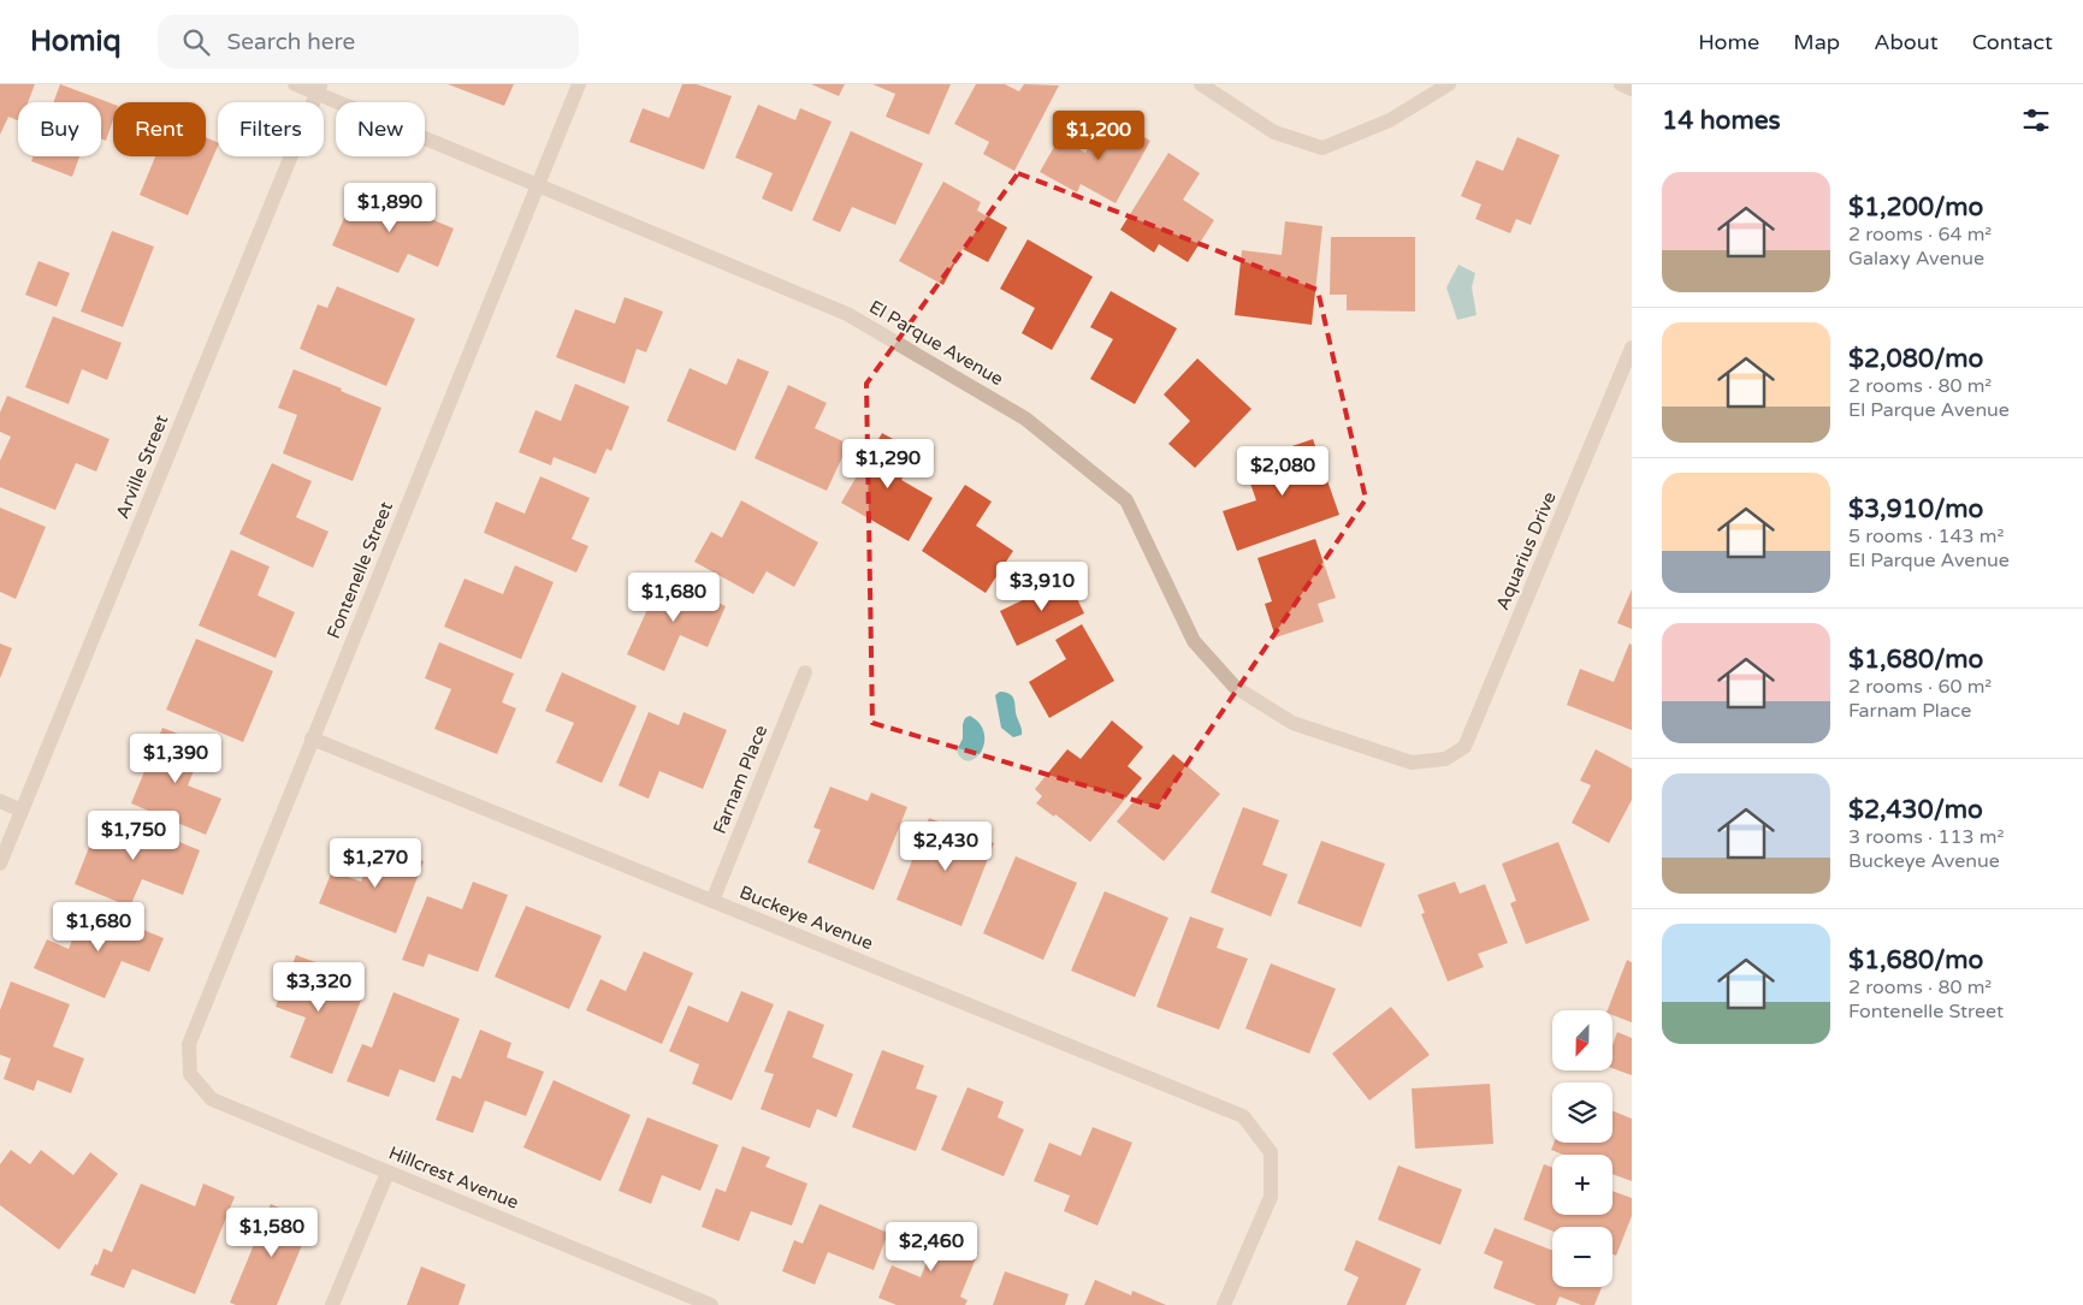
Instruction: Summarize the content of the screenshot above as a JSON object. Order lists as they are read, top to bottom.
{
  "streets": {
    "street": [
      "El Parque Avenue",
      "Arville Street",
      "Aquarius Drive",
      "Fontenelle Street",
      "Farnam Place",
      "Buckeye Avenue",
      "Hillcrest Avenue"
    ]
  },
  "crossings": [
    ["El Parque Avenue", "Arville Street"],
    ["El Parque Avenue", "Aquarius Drive"],
    ["El Parque Avenue", "Fontenelle Street"],
    ["Fontenelle Street", "Buckeye Avenue"],
    ["Fontenelle Street", "Hillcrest Avenue"],
    ["Farnam Place", "Buckeye Avenue"]
  ],
  "north": "bottom",
  "page": {
    "header": "Homiq",
    "search": "Search here",
    "nav": [
      "Home",
      "Map",
      "About",
      "Contact"
    ],
    "heading": "14 homes",
    "chip": [
      "Buy",
      "Rent",
      "Filters",
      "New"
    ],
    "price": [
      "$1,200",
      "$1,890",
      "$1,290",
      "$2,080",
      "$3,910",
      "$1,680",
      "$1,390",
      "$1,750",
      "$2,430",
      "$1,270",
      "$1,680",
      "$3,320",
      "$1,580",
      "$2,460"
    ],
    "list": [
      {
        "name": "$1,200/mo",
        "note": "2 rooms · 64 m² · Galaxy Avenue"
      },
      {
        "name": "$2,080/mo",
        "note": "2 rooms · 80 m² · El Parque Avenue"
      },
      {
        "name": "$3,910/mo",
        "note": "5 rooms · 143 m² · El Parque Avenue"
      },
      {
        "name": "$1,680/mo",
        "note": "2 rooms · 60 m² · Farnam Place"
      },
      {
        "name": "$2,430/mo",
        "note": "3 rooms · 113 m² · Buckeye Avenue"
      },
      {
        "name": "$1,680/mo",
        "note": "2 rooms · 80 m² · Fontenelle Street"
      }
    ],
    "map_buttons": ["+", "−"]
  }
}
